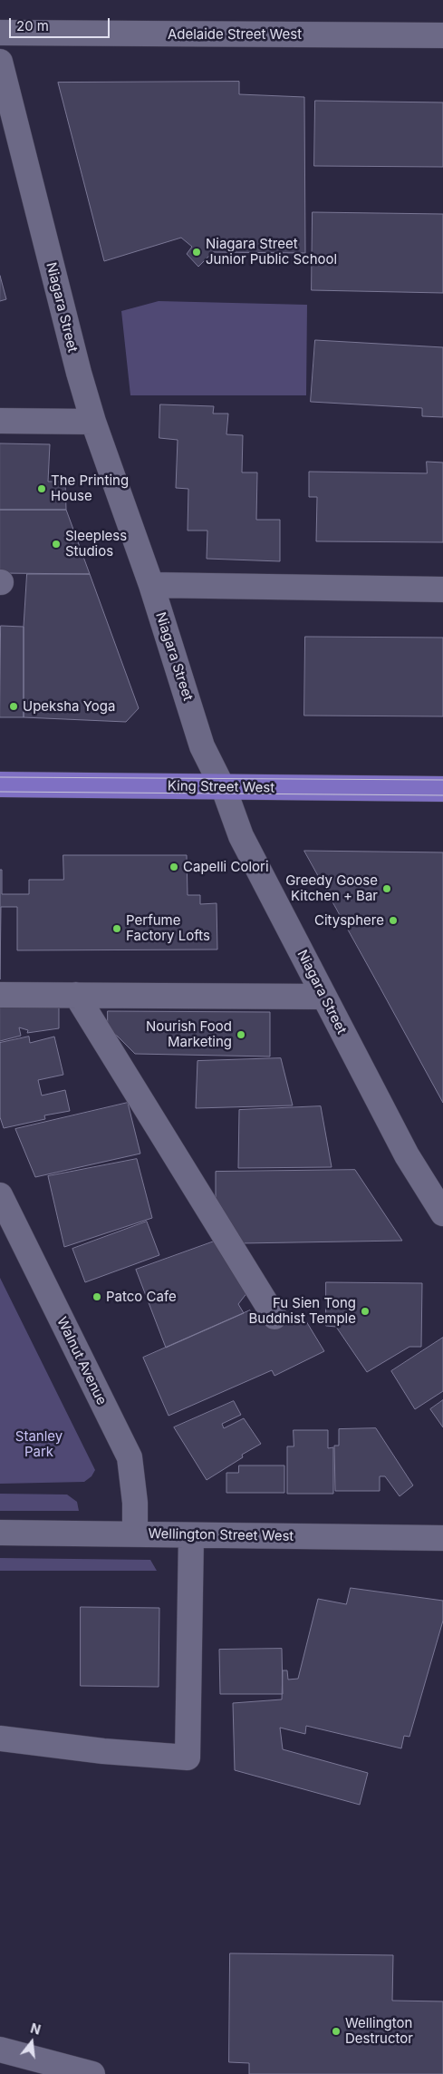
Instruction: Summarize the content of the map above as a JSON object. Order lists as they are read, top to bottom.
{
  "streets": {
    "main road": ["King Street West"],
    "street": [
      "Adelaide Street West",
      "Niagara Street",
      "Walnut Avenue",
      "Wellington Street West"
    ]
  },
  "crossings": [
    ["Niagara Street", "King Street West"],
    ["Walnut Avenue", "Wellington Street West"]
  ],
  "parks": ["Stanley Park"],
  "places": [
    "Niagara Street Junior Public School",
    "The Printing House",
    "Sleepless Studios",
    "Upeksha Yoga",
    "Capelli Colori",
    "Greedy Goose Kitchen + Bar",
    "Citysphere",
    "Perfume Factory Lofts",
    "Nourish Food Marketing",
    "Patco Cafe",
    "Fu Sien Tong Buddhist Temple",
    "Wellington Destructor"
  ],
  "scale_bar": "20 m",
  "north": "top"
}
